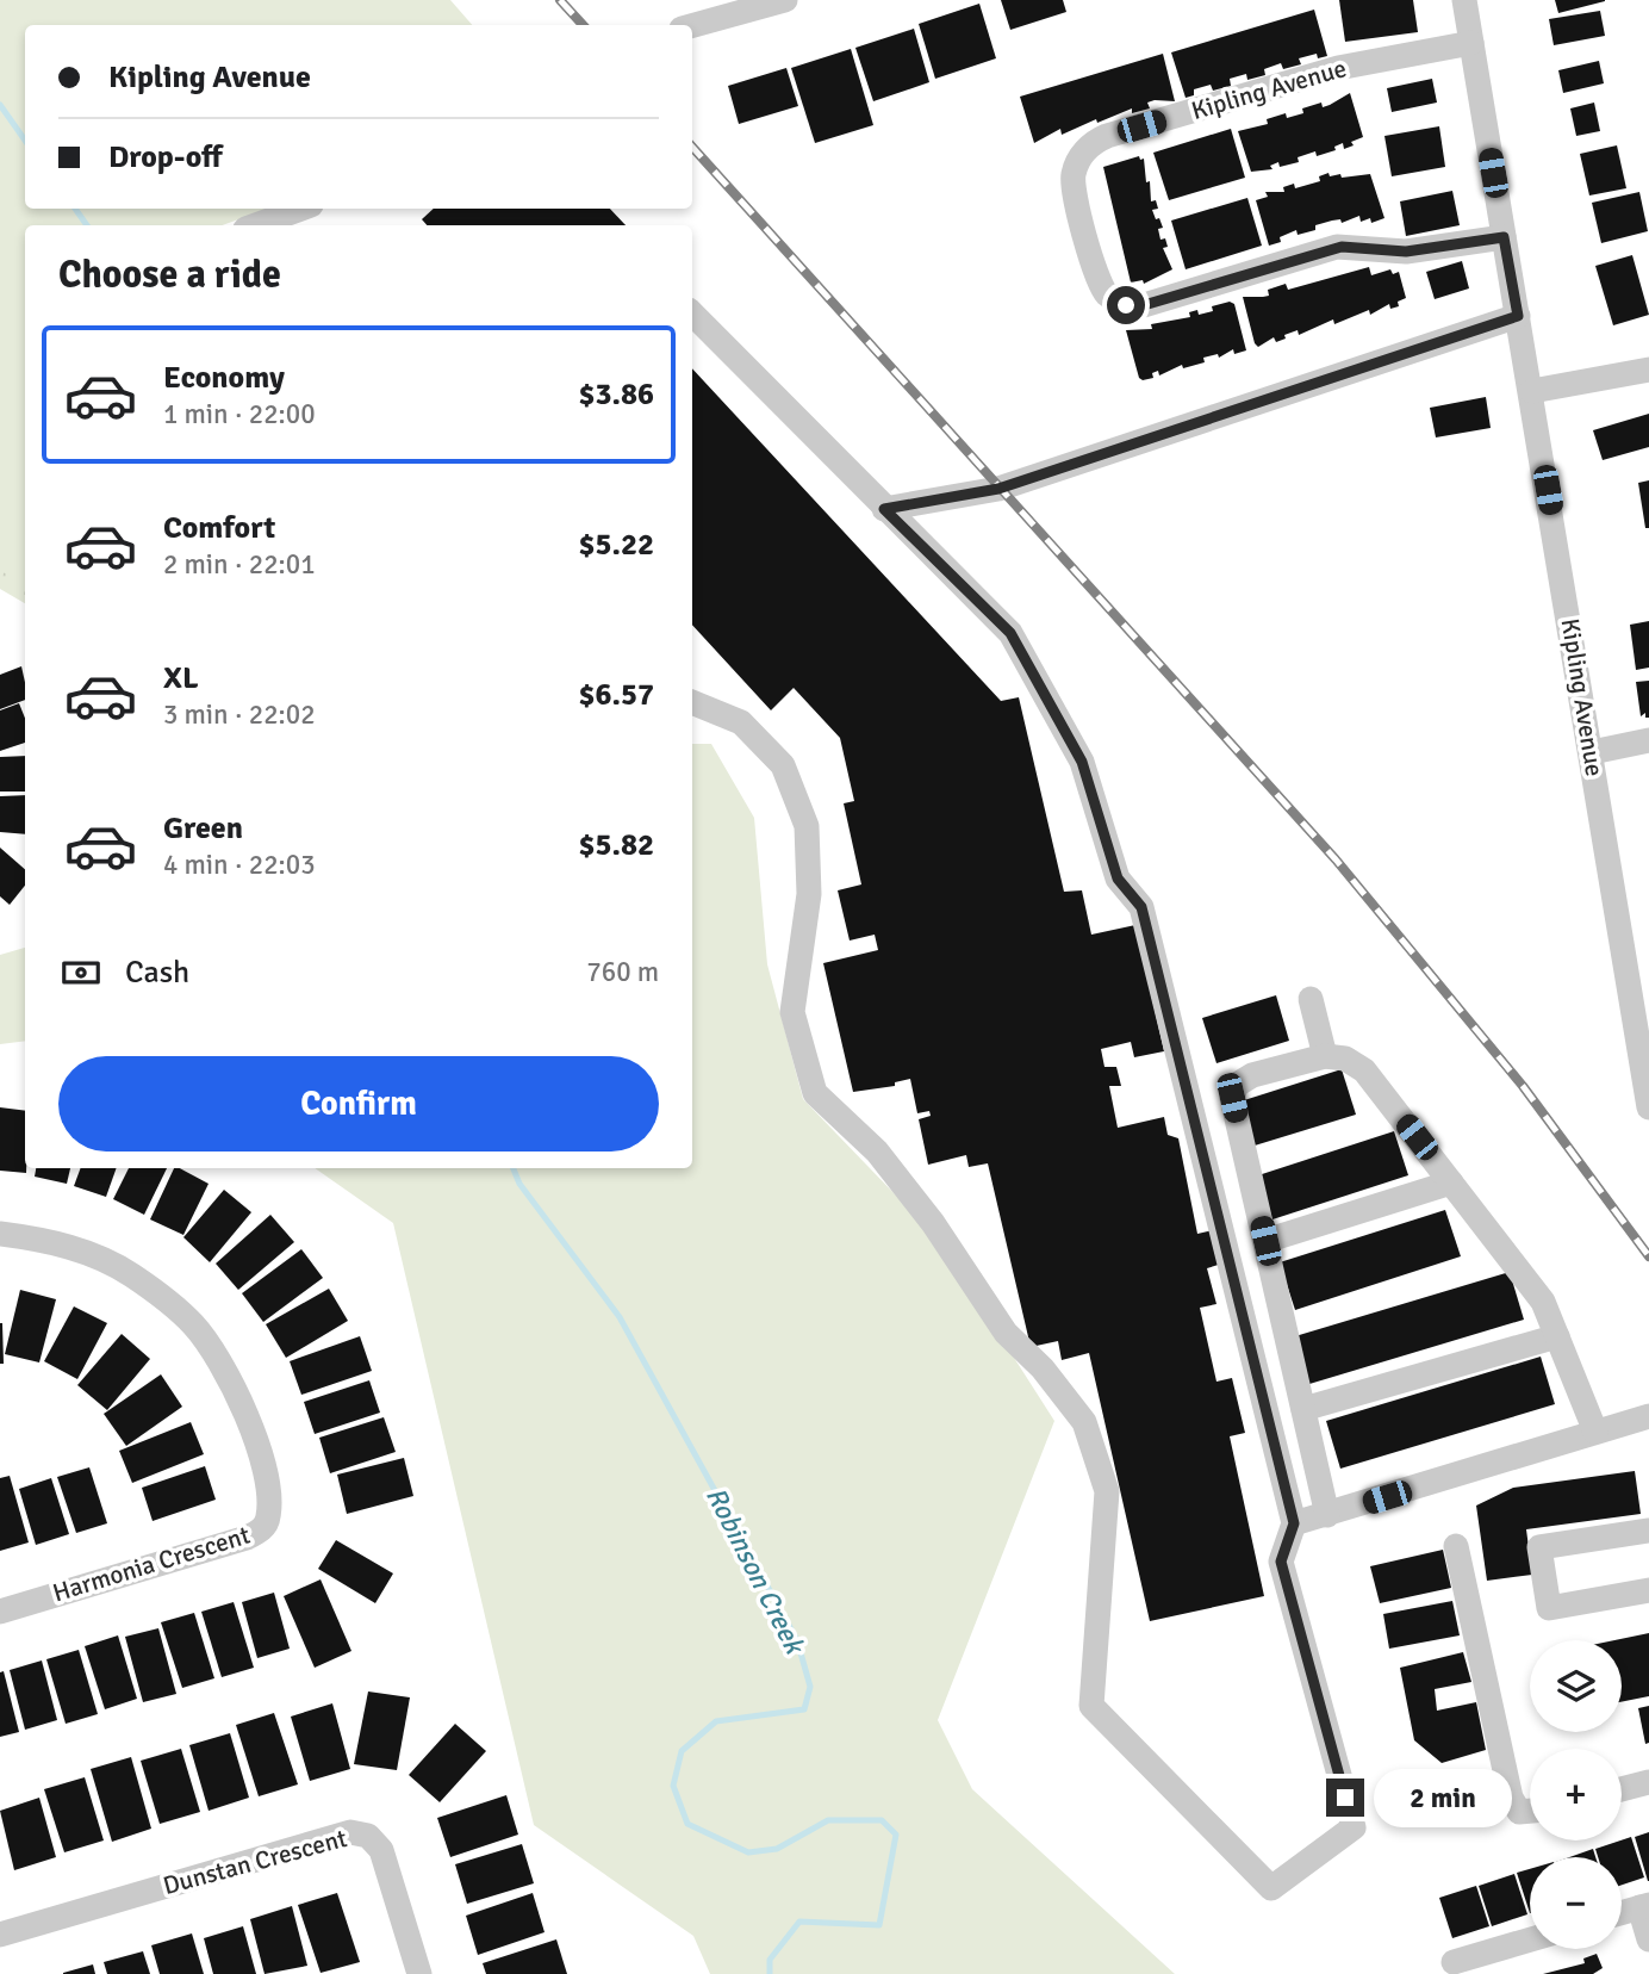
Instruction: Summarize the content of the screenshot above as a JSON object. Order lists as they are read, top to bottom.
{
  "streets": {
    "street": ["Kipling Avenue", "Harmonia Crescent", "Dunstan Crescent"]
  },
  "water": ["Robinson Creek"],
  "page": {
    "banner": ["Kipling Avenue", "Drop-off"],
    "heading": "Choose a ride",
    "list": [
      {
        "name": "Economy",
        "note": "1 min · 22:00",
        "value": "$3.86"
      },
      {
        "name": "Comfort",
        "note": "2 min · 22:01",
        "value": "$5.22"
      },
      {
        "name": "XL",
        "note": "3 min · 22:02",
        "value": "$6.57"
      },
      {
        "name": "Green",
        "note": "4 min · 22:03",
        "value": "$5.82"
      }
    ],
    "pay": ["Cash", "760 m"],
    "buttons": "Confirm",
    "map_buttons": ["+", "−"],
    "bubble": "2 min"
  }
}
